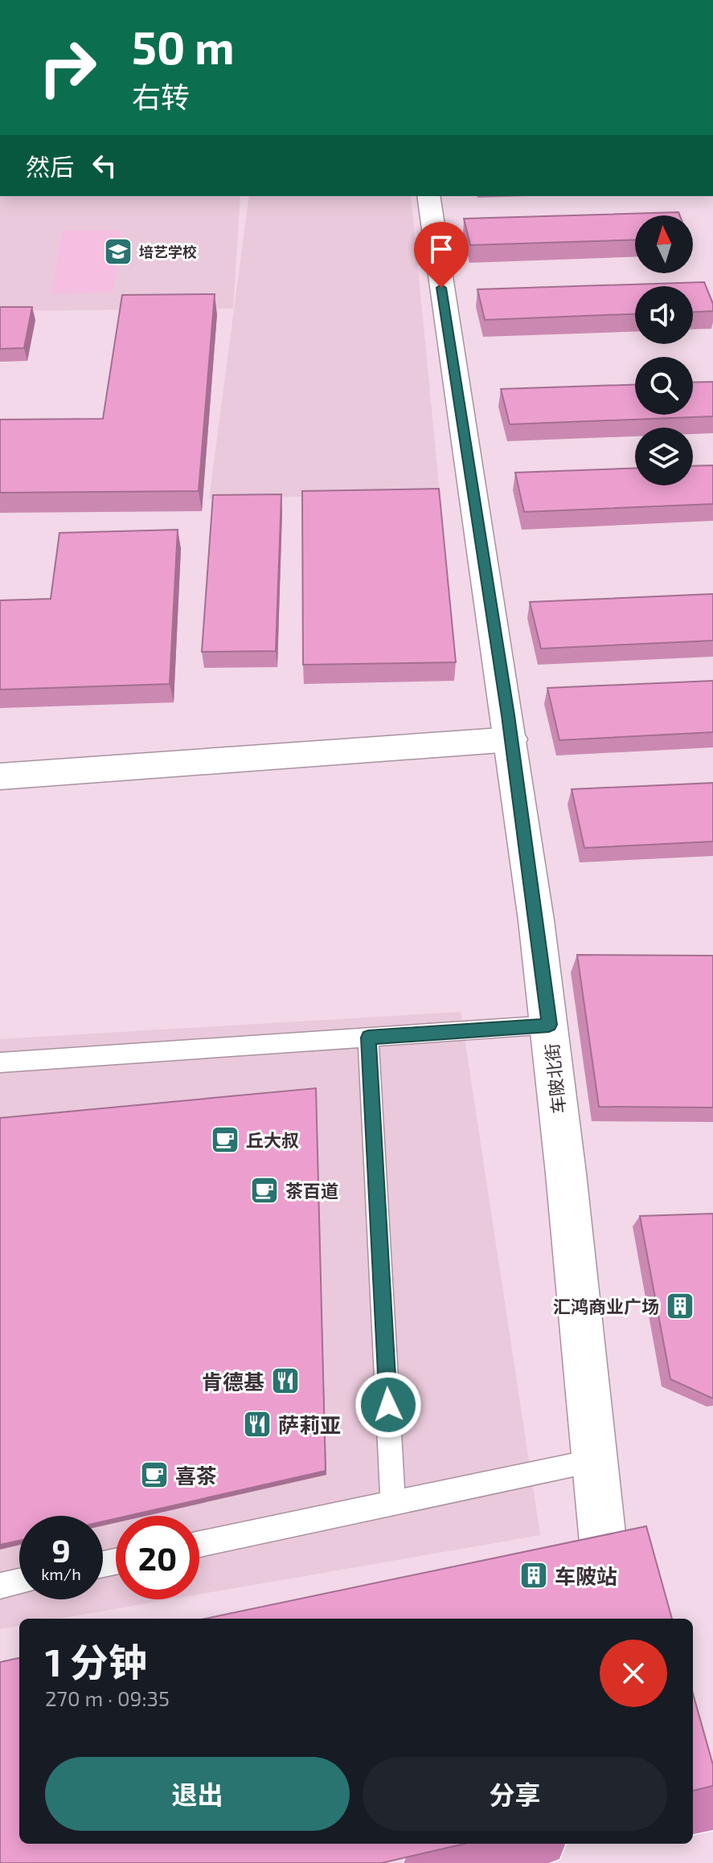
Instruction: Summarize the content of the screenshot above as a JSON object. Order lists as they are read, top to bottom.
{
  "streets": {
    "street": ["车陂北街"]
  },
  "places": {
    "school or university": ["培艺学校"],
    "cafe": ["丘大叔", "茶百道", "喜茶"],
    "building": ["汇鸿商业广场", "车陂站"],
    "restaurant": ["肯德基", "萨莉亚"]
  },
  "north": "top",
  "page": {
    "turn": ["50 m", "右转"],
    "then": "然后",
    "speed": "9 km/h",
    "limit": "20",
    "heading": ["1 分钟", "270 m · 09:35"],
    "buttons": ["退出", "分享"]
  }
}
